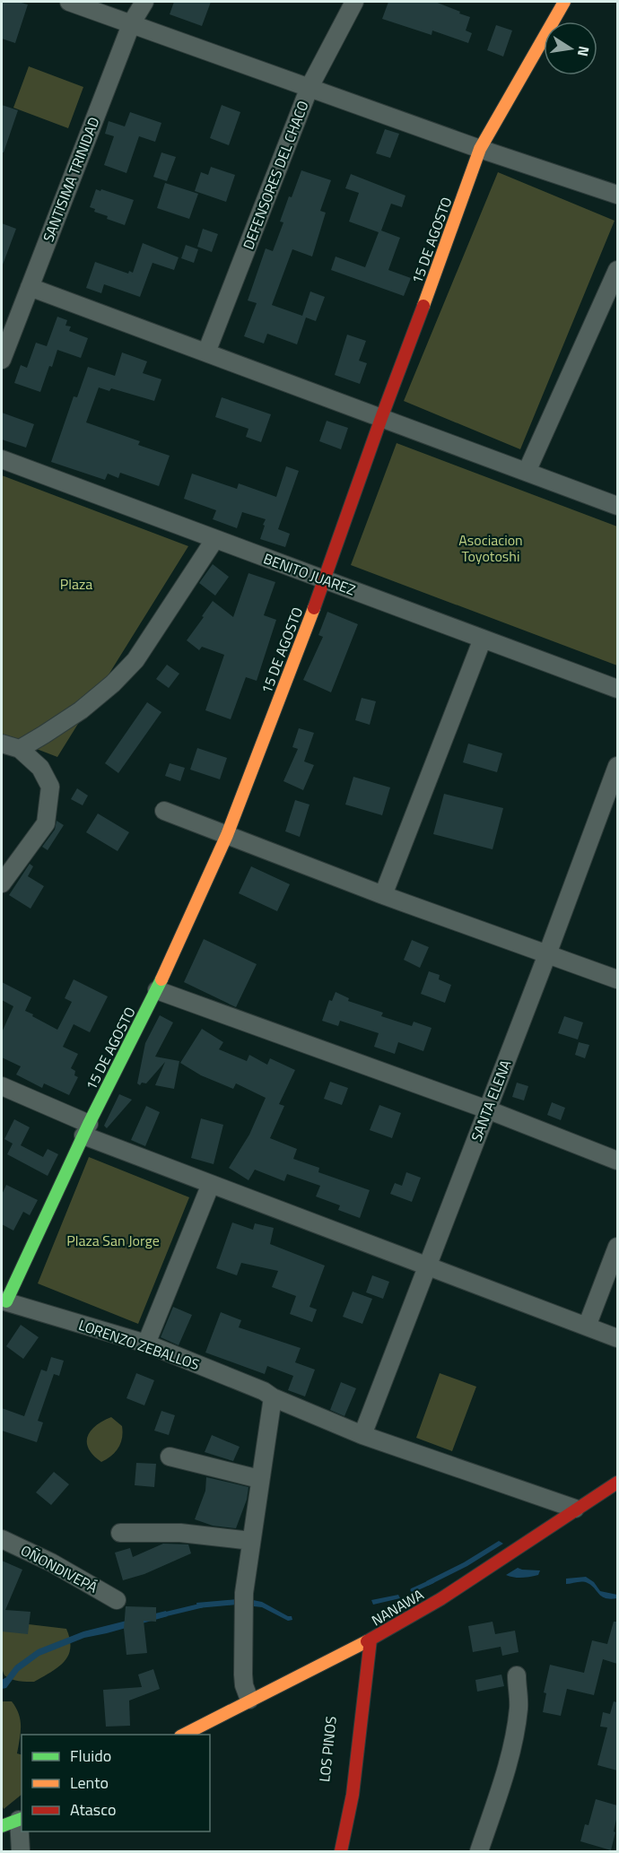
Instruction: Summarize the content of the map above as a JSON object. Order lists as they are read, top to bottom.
{
  "streets": {
    "street": [
      "DEFENSORES DEL CHACO",
      "SANTISIMA TRINIDAD",
      "15 DE AGOSTO",
      "BENITO JUAREZ",
      "SANTA ELENA",
      "LORENZO ZEBALLOS",
      "OÑONDIVEPÁ",
      "NANAWA"
    ]
  },
  "crossings": [
    ["15 DE AGOSTO", "BENITO JUAREZ"],
    ["15 DE AGOSTO", "LORENZO ZEBALLOS"],
    ["SANTA ELENA", "LORENZO ZEBALLOS"],
    ["LORENZO ZEBALLOS", "NANAWA"]
  ],
  "parks": ["Asociacion Toyotoshi", "Plaza", "Plaza San Jorge"],
  "legend": ["Fluido", "Lento", "Atasco"],
  "north": "right"
}
